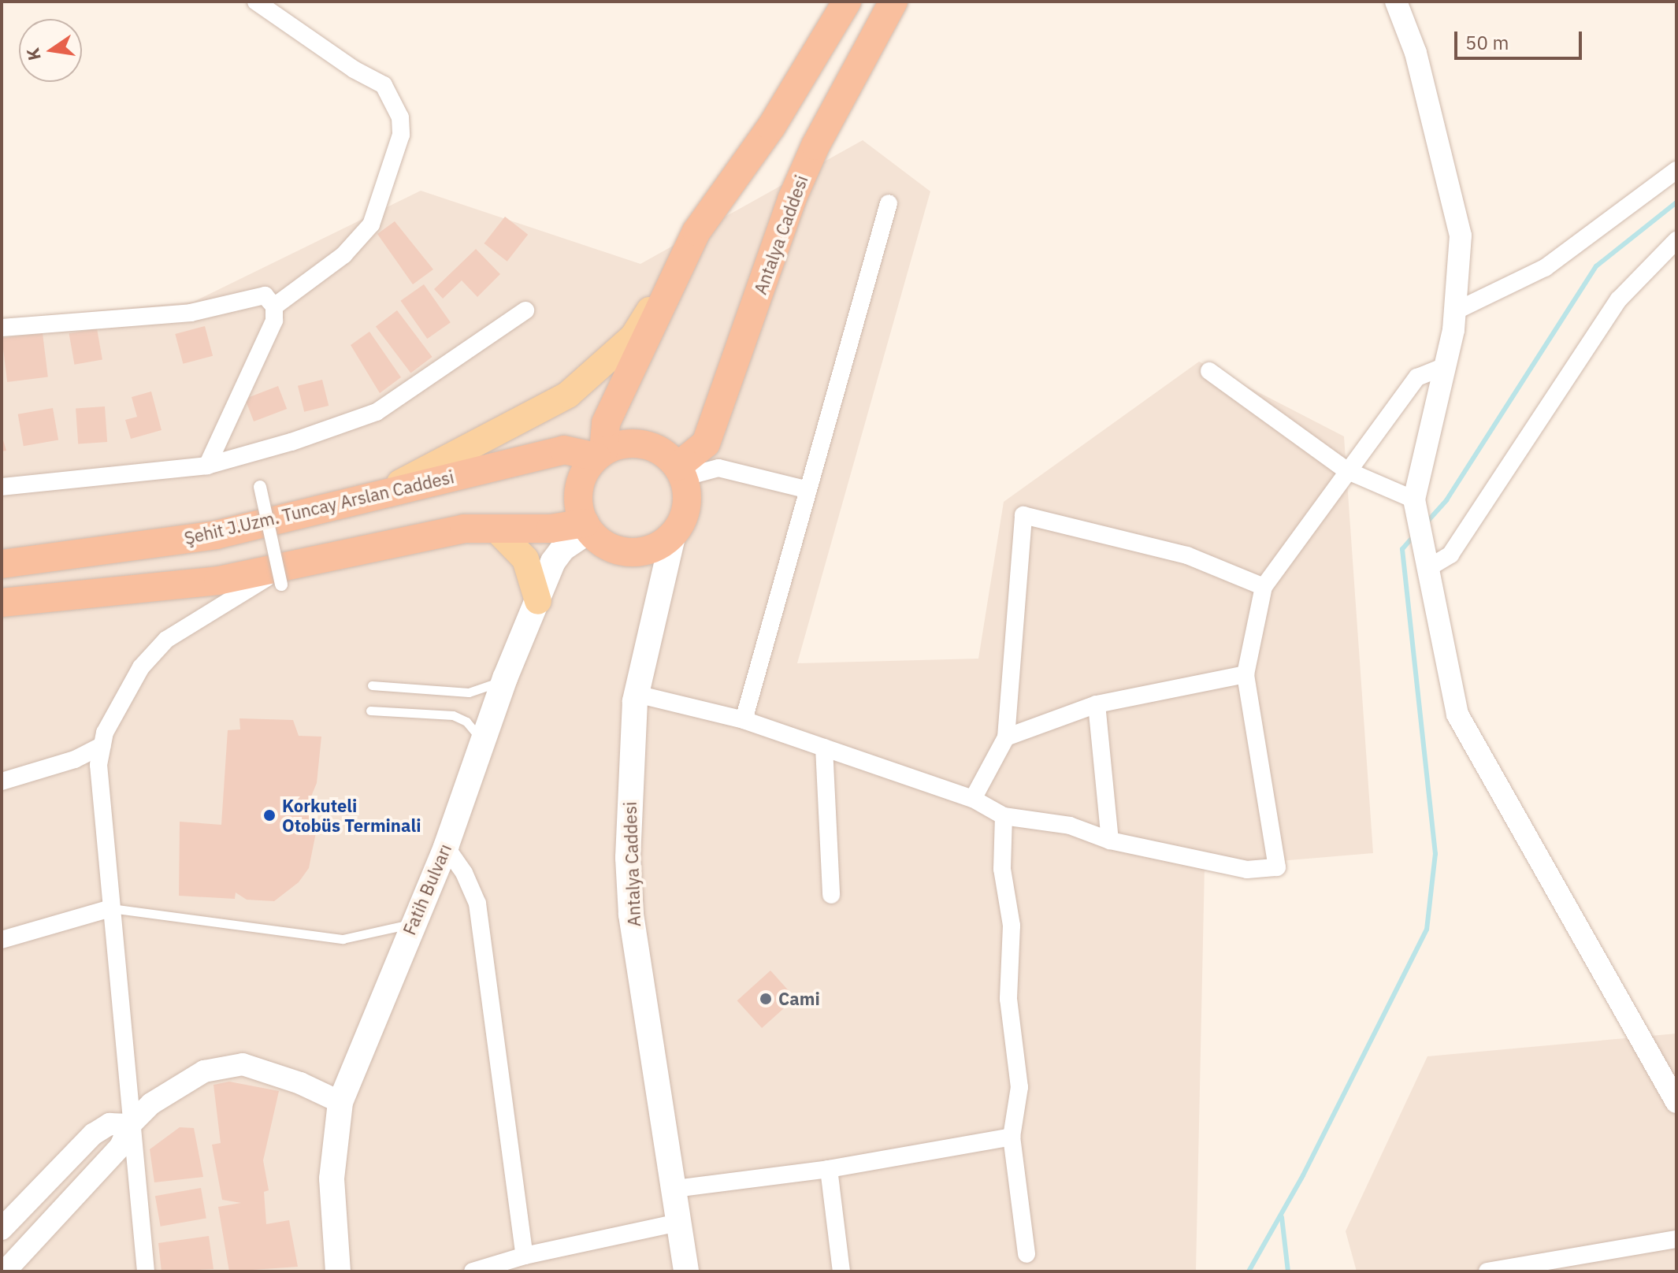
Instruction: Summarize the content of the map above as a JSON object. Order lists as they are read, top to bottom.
{
  "streets": {
    "highway": ["Antalya Caddesi", "Şehit J.Uzm. Tuncay Arslan Caddesi"],
    "main road": ["Fatih Bulvarı"]
  },
  "crossings": [
    ["Antalya Caddesi", "Şehit J.Uzm. Tuncay Arslan Caddesi"],
    ["Antalya Caddesi", "Fatih Bulvarı"],
    ["Şehit J.Uzm. Tuncay Arslan Caddesi", "Fatih Bulvarı"]
  ],
  "places": ["Korkuteli Otobüs Terminali", "Cami"],
  "scale_bar": "50 m",
  "north": "left"
}
